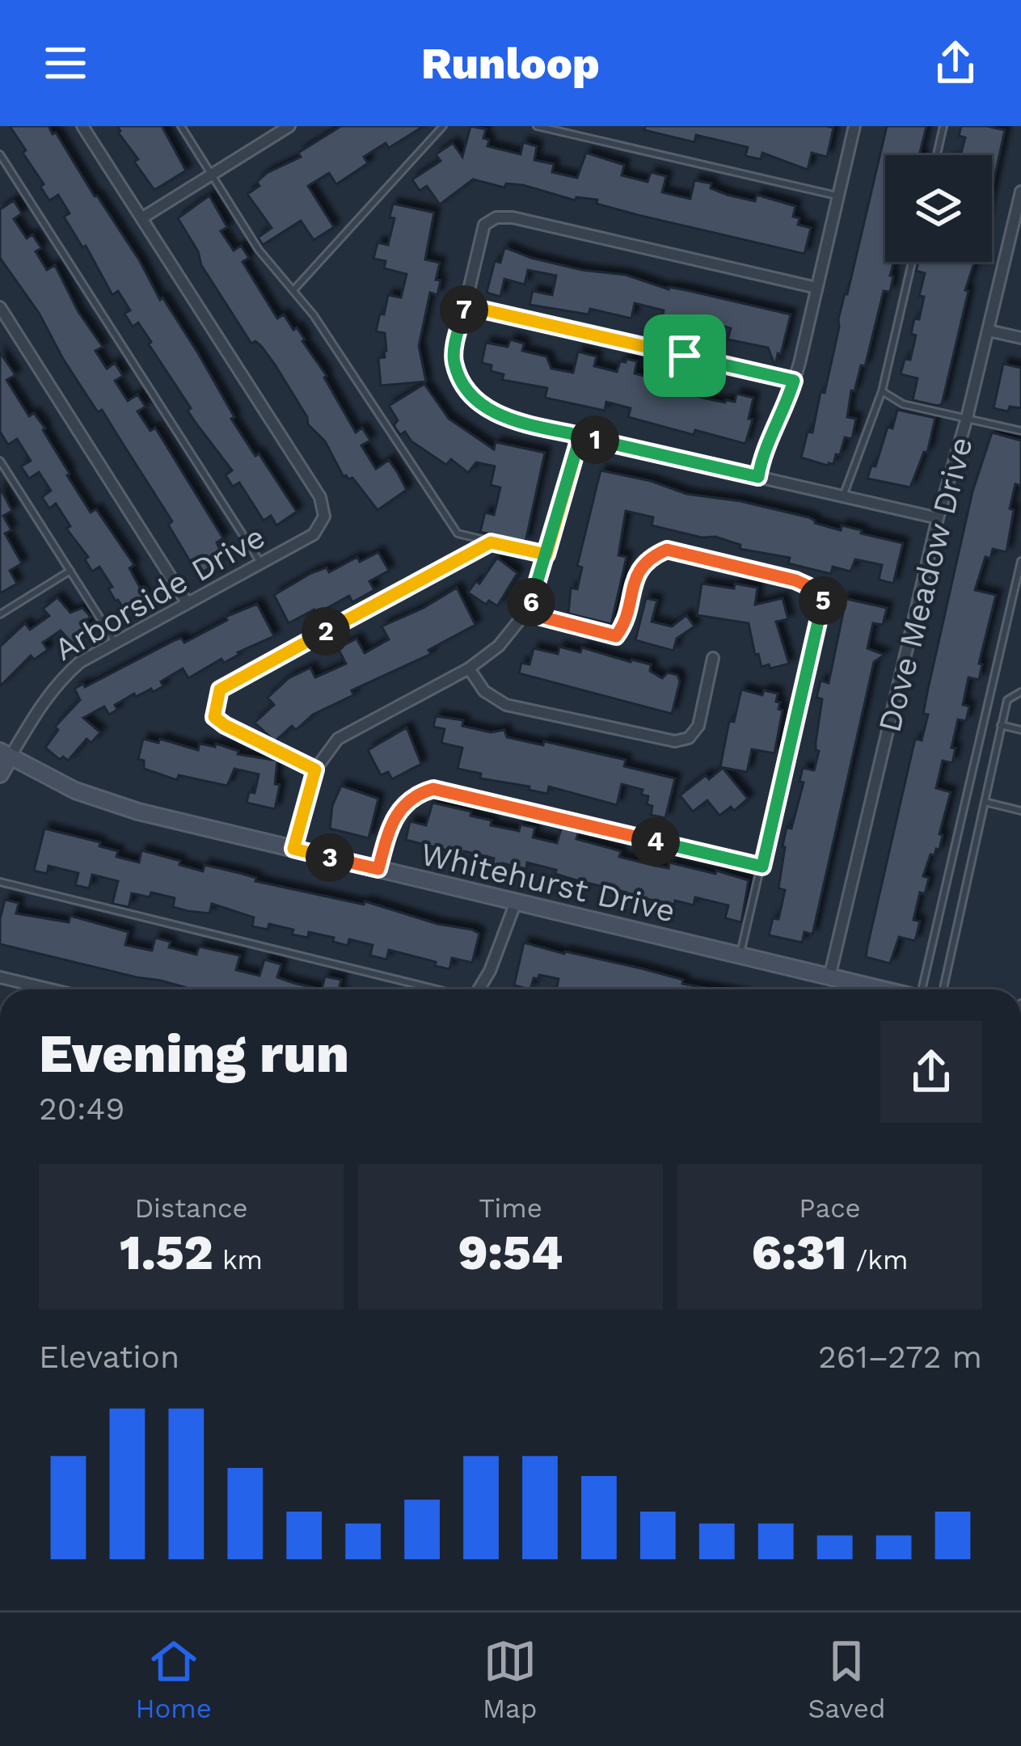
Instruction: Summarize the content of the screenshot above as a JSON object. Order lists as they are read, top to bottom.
{
  "streets": {
    "street": ["Dove Meadow Drive", "Arborside Drive", "Whitehurst Drive"]
  },
  "crossings": [
    ["Dove Meadow Drive", "Whitehurst Drive"],
    ["Arborside Drive", "Whitehurst Drive"]
  ],
  "page": {
    "header": "Runloop",
    "pins": [
      "7",
      "1",
      "5",
      "6",
      "2",
      "4",
      "3"
    ],
    "heading": ["Evening run", "20:49"],
    "stats": [
      ["Distance", "1.52 km"],
      ["Time", "9:54"],
      ["Pace", "6:31 /km"]
    ],
    "chart": ["Elevation", "261–272 m"],
    "tabs": ["Home", "Map", "Saved"]
  }
}
